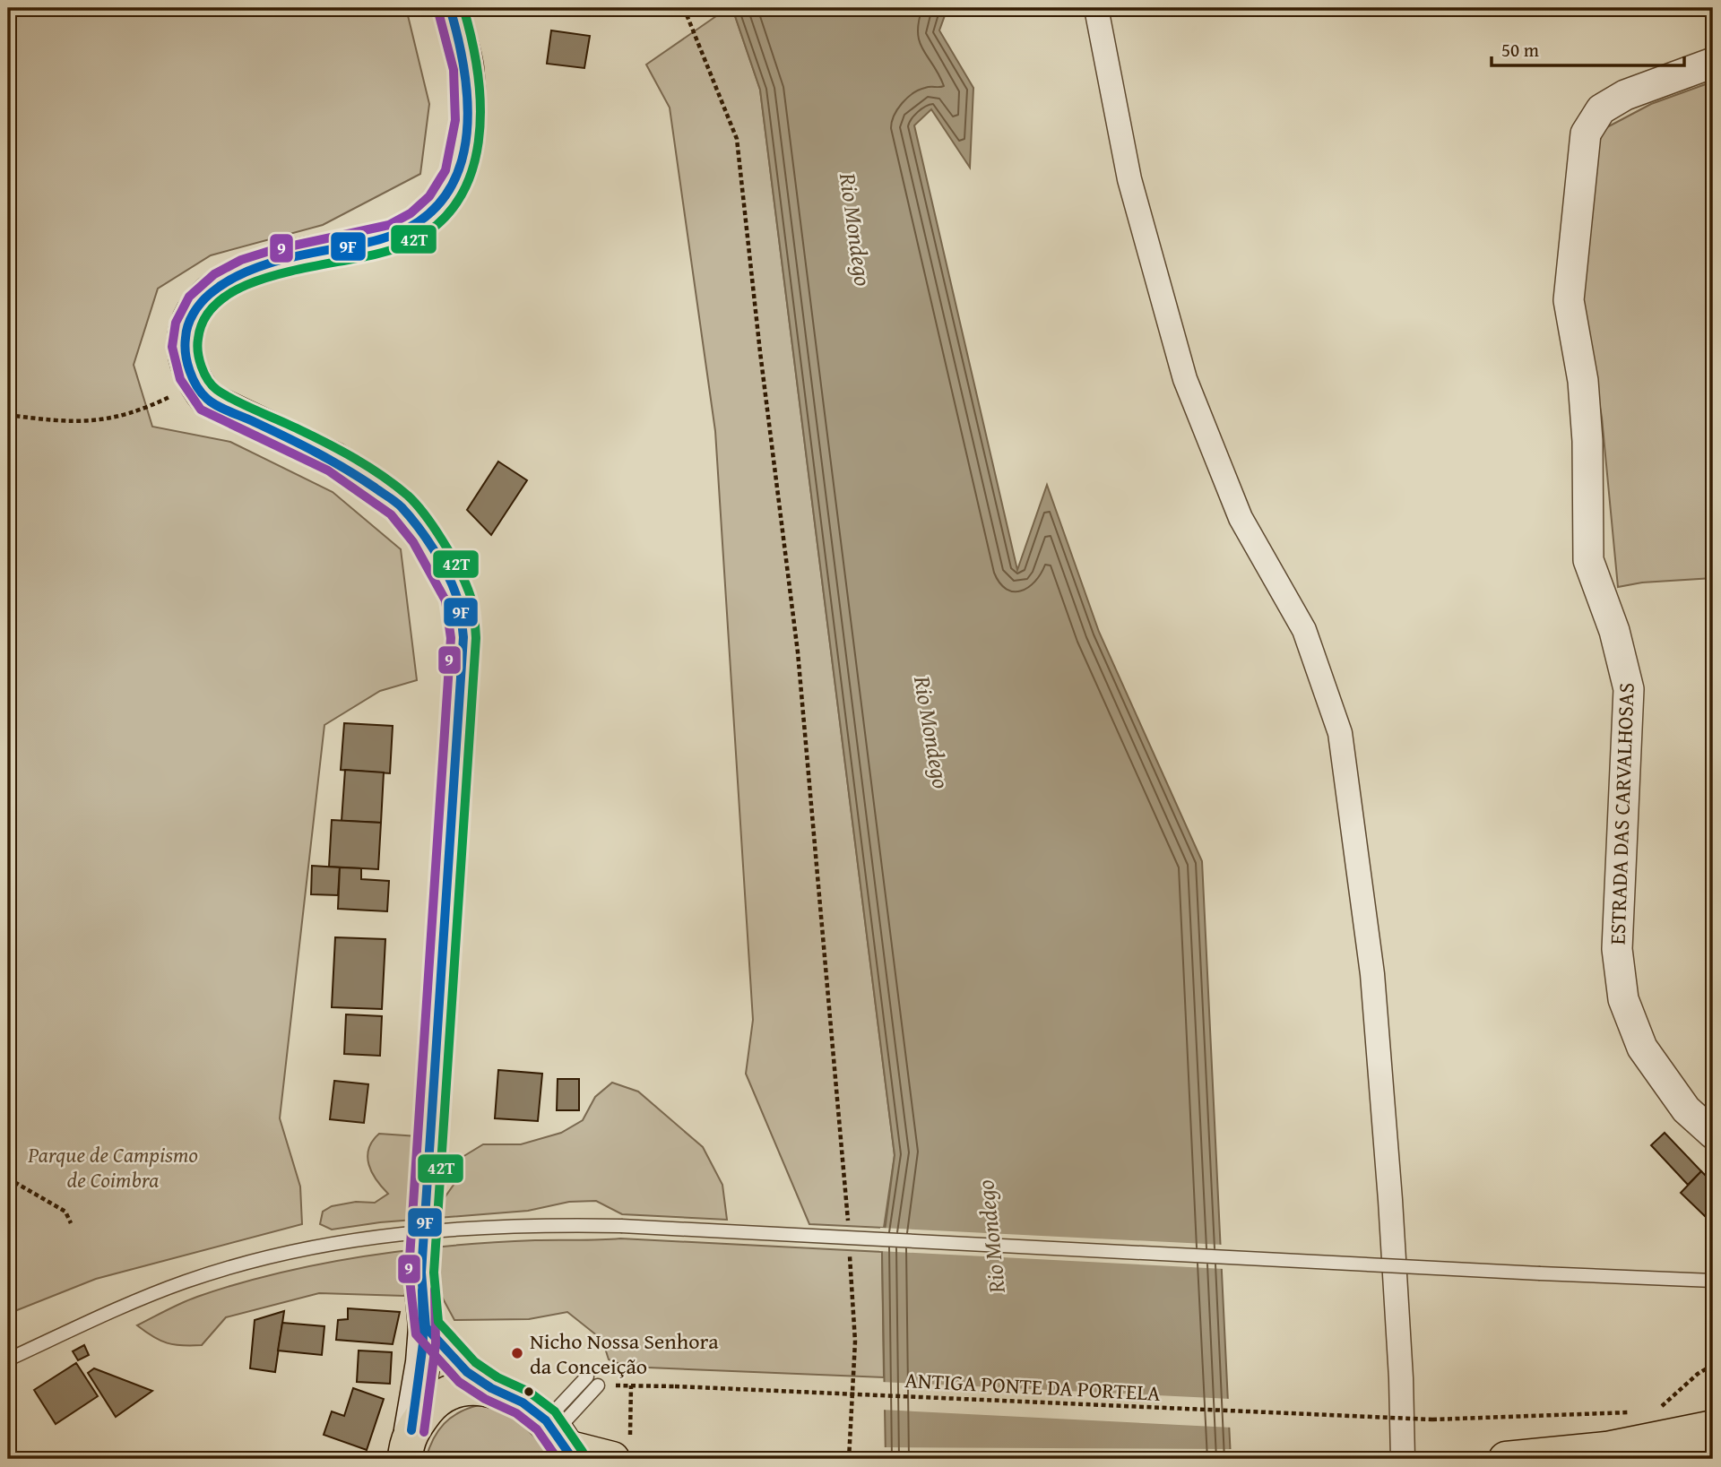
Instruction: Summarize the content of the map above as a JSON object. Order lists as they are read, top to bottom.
{
  "streets": {
    "street": ["ESTRADA DAS CARVALHOSAS"],
    "path": ["ANTIGA PONTE DA PORTELA"]
  },
  "water": ["Rio Mondego"],
  "parks": ["Parque de Campismo de Coimbra"],
  "places": ["Nicho Nossa Senhora da Conceição"],
  "lines": ["transit line 9F", "transit line 42T", "transit line 9"],
  "scale_bar": "50 m"
}
